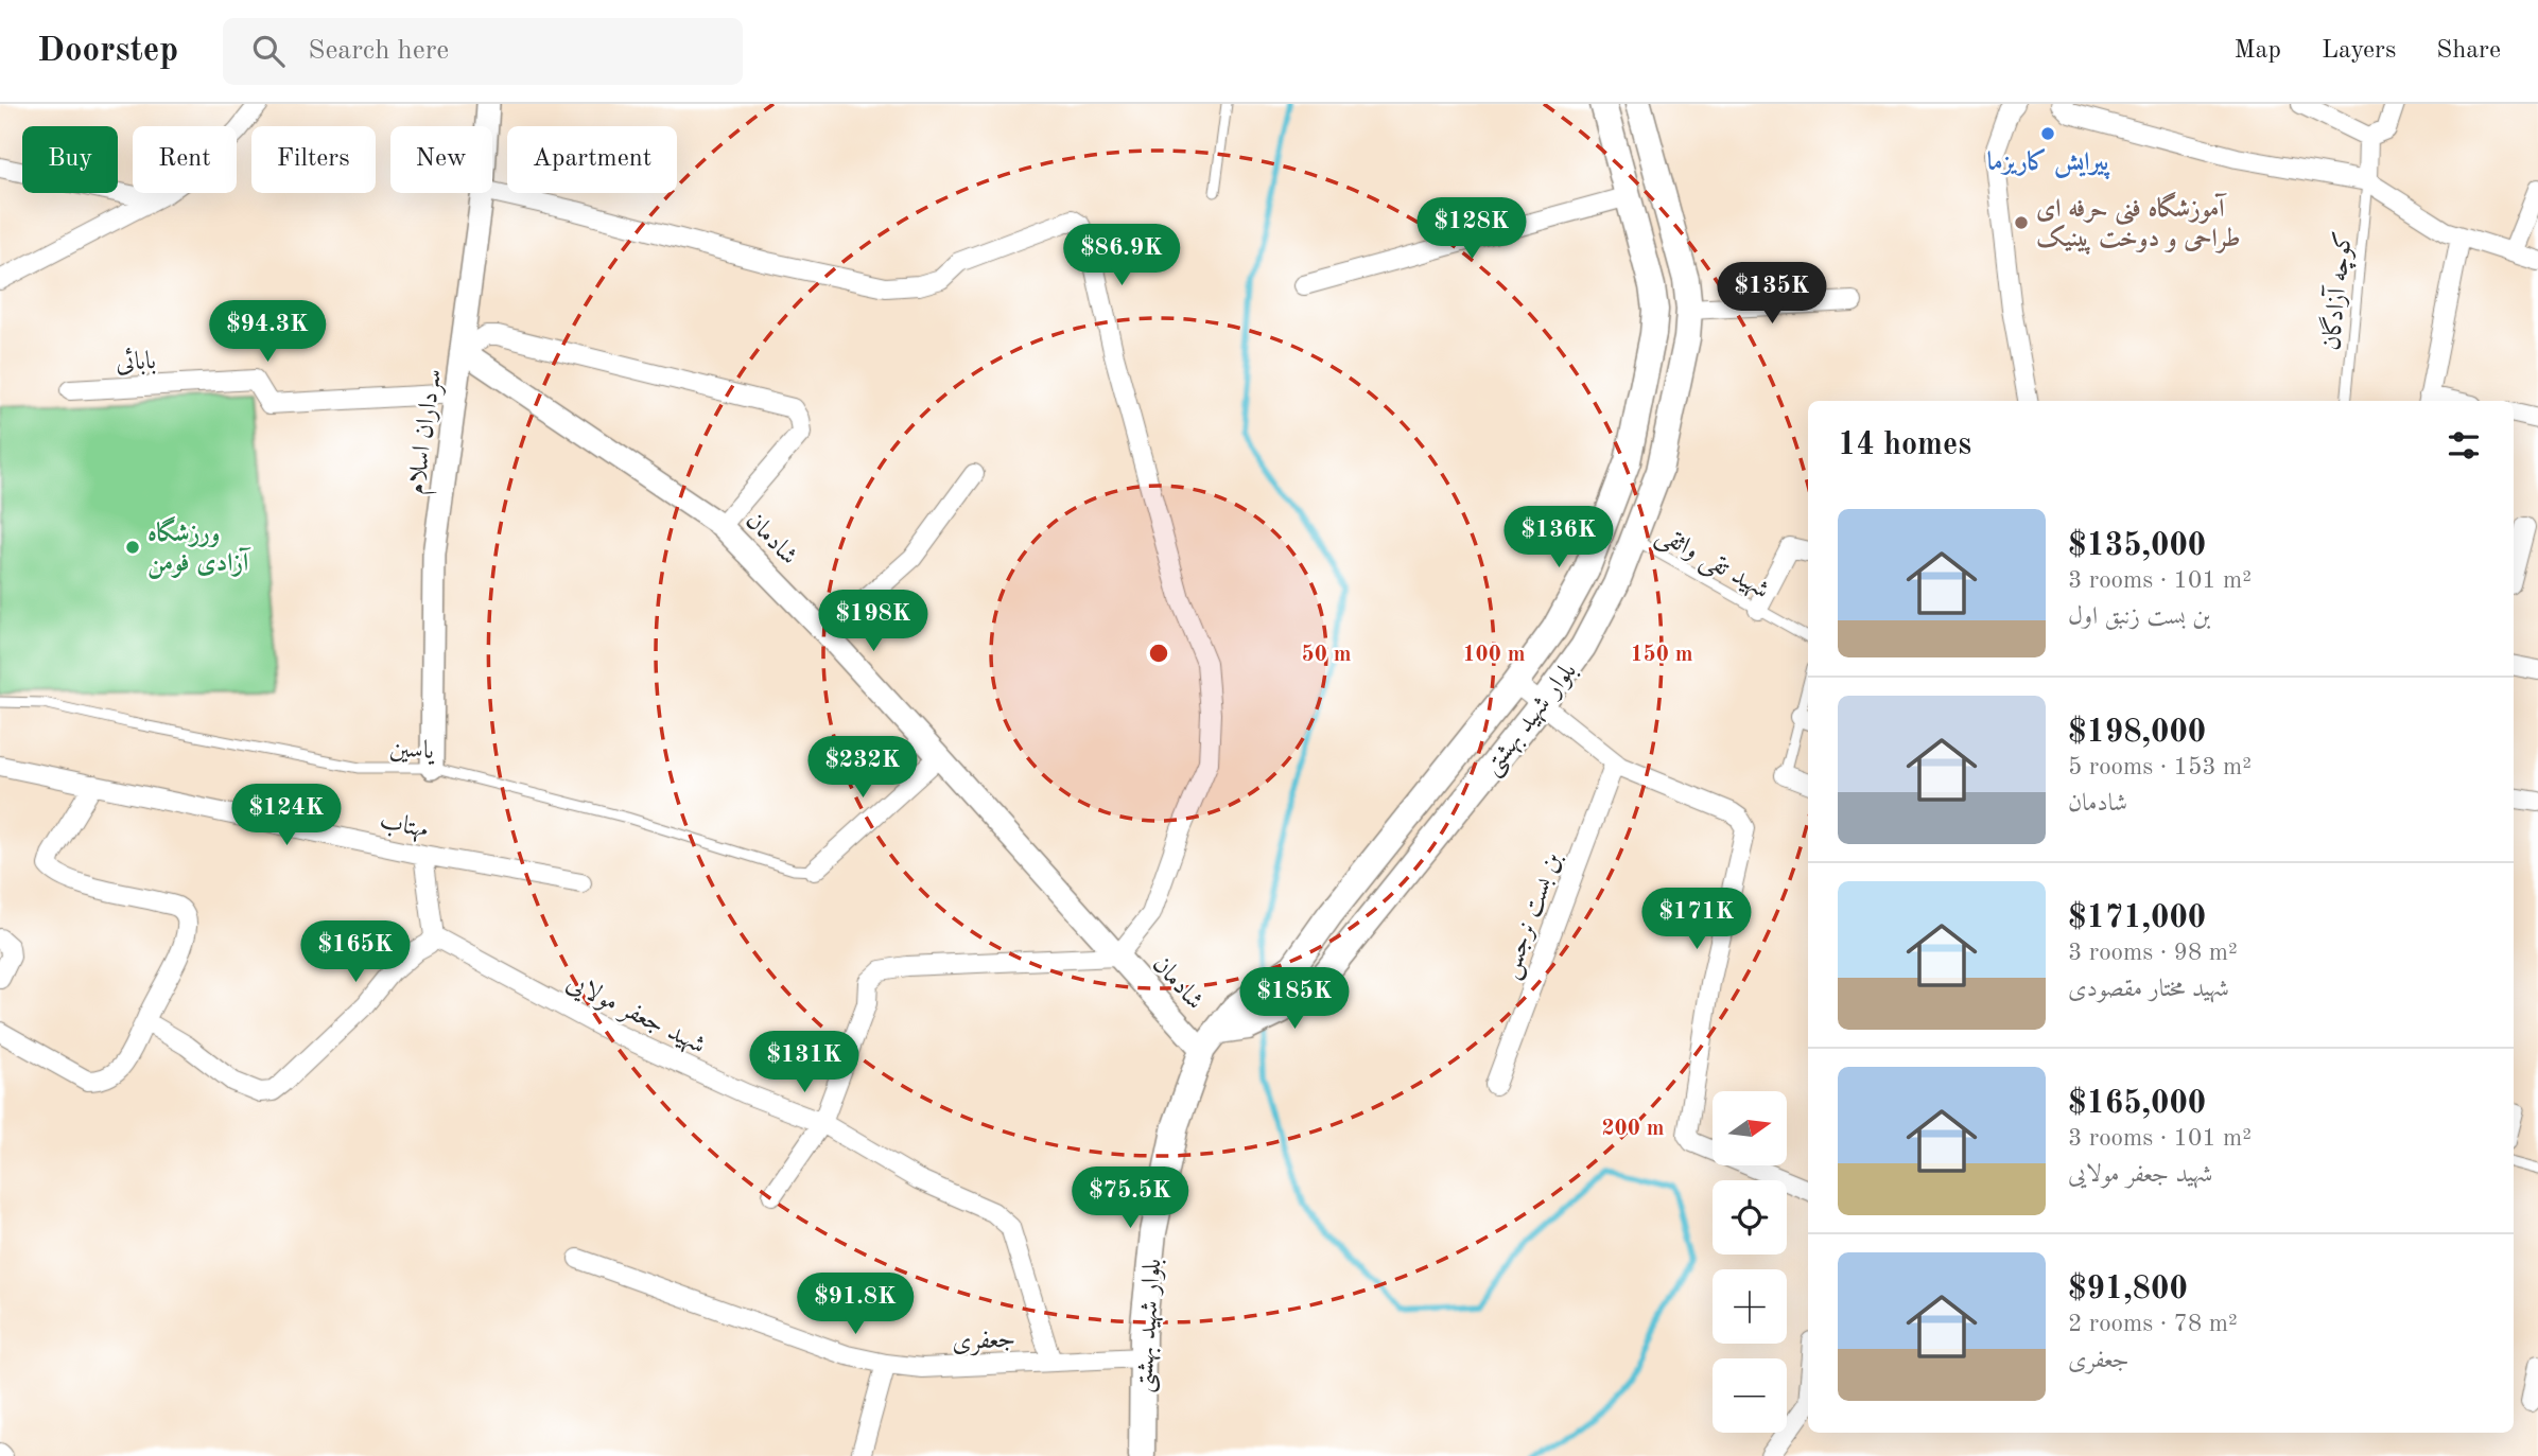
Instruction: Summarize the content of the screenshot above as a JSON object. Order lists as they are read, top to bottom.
{
  "streets": {
    "main road": ["بلوار شهید بهشتی"],
    "street": [
      "بابائی",
      "سرداران اسلام",
      "شادمان",
      "مهتاب",
      "بن بست نرجس",
      "شهید جعفر مولایی",
      "جعفری"
    ],
    "lane": ["کوچه آزادگان", "شهید تقی واثقی", "یاسین"]
  },
  "crossings": [
    ["بابائی", "سرداران اسلام"],
    ["سرداران اسلام", "شادمان"],
    ["سرداران اسلام", "یاسین"],
    ["شادمان", "بلوار شهید بهشتی"],
    ["شهید تقی واثقی", "بلوار شهید بهشتی"],
    ["بلوار شهید بهشتی", "جعفری"],
    ["شهید جعفر مولایی", "جعفری"]
  ],
  "places": ["پیرایش کاریزما", "آموزشگاه فنی حرفه ای طراحی و دوخت پینیک", "ورزشگاه آزادی فومن"],
  "north": "right",
  "page": {
    "header": "Doorstep",
    "search": "Search here",
    "nav": ["Map", "Layers", "Share"],
    "chip": [
      "Buy",
      "Rent",
      "Filters",
      "New",
      "Apartment"
    ],
    "price": [
      "$128K",
      "$86.9K",
      "$135K",
      "$94.3K",
      "$136K",
      "$198K",
      "$232K",
      "$124K",
      "$171K",
      "$165K",
      "$185K",
      "$131K",
      "$75.5K",
      "$91.8K"
    ],
    "heading": "14 homes",
    "list": [
      {
        "name": "$135,000",
        "note": "3 rooms · 101 m² · بن بست زنبق اول"
      },
      {
        "name": "$198,000",
        "note": "5 rooms · 153 m² · شادمان"
      },
      {
        "name": "$171,000",
        "note": "3 rooms · 98 m² · شهید مختار مقصودی"
      },
      {
        "name": "$165,000",
        "note": "3 rooms · 101 m² · شهید جعفر مولایی"
      },
      {
        "name": "$91,800",
        "note": "2 rooms · 78 m² · جعفری"
      }
    ],
    "map_buttons": ["+", "−"]
  },
  "rings": [
    "50 m",
    "100 m",
    "150 m",
    "200 m"
  ]
}
